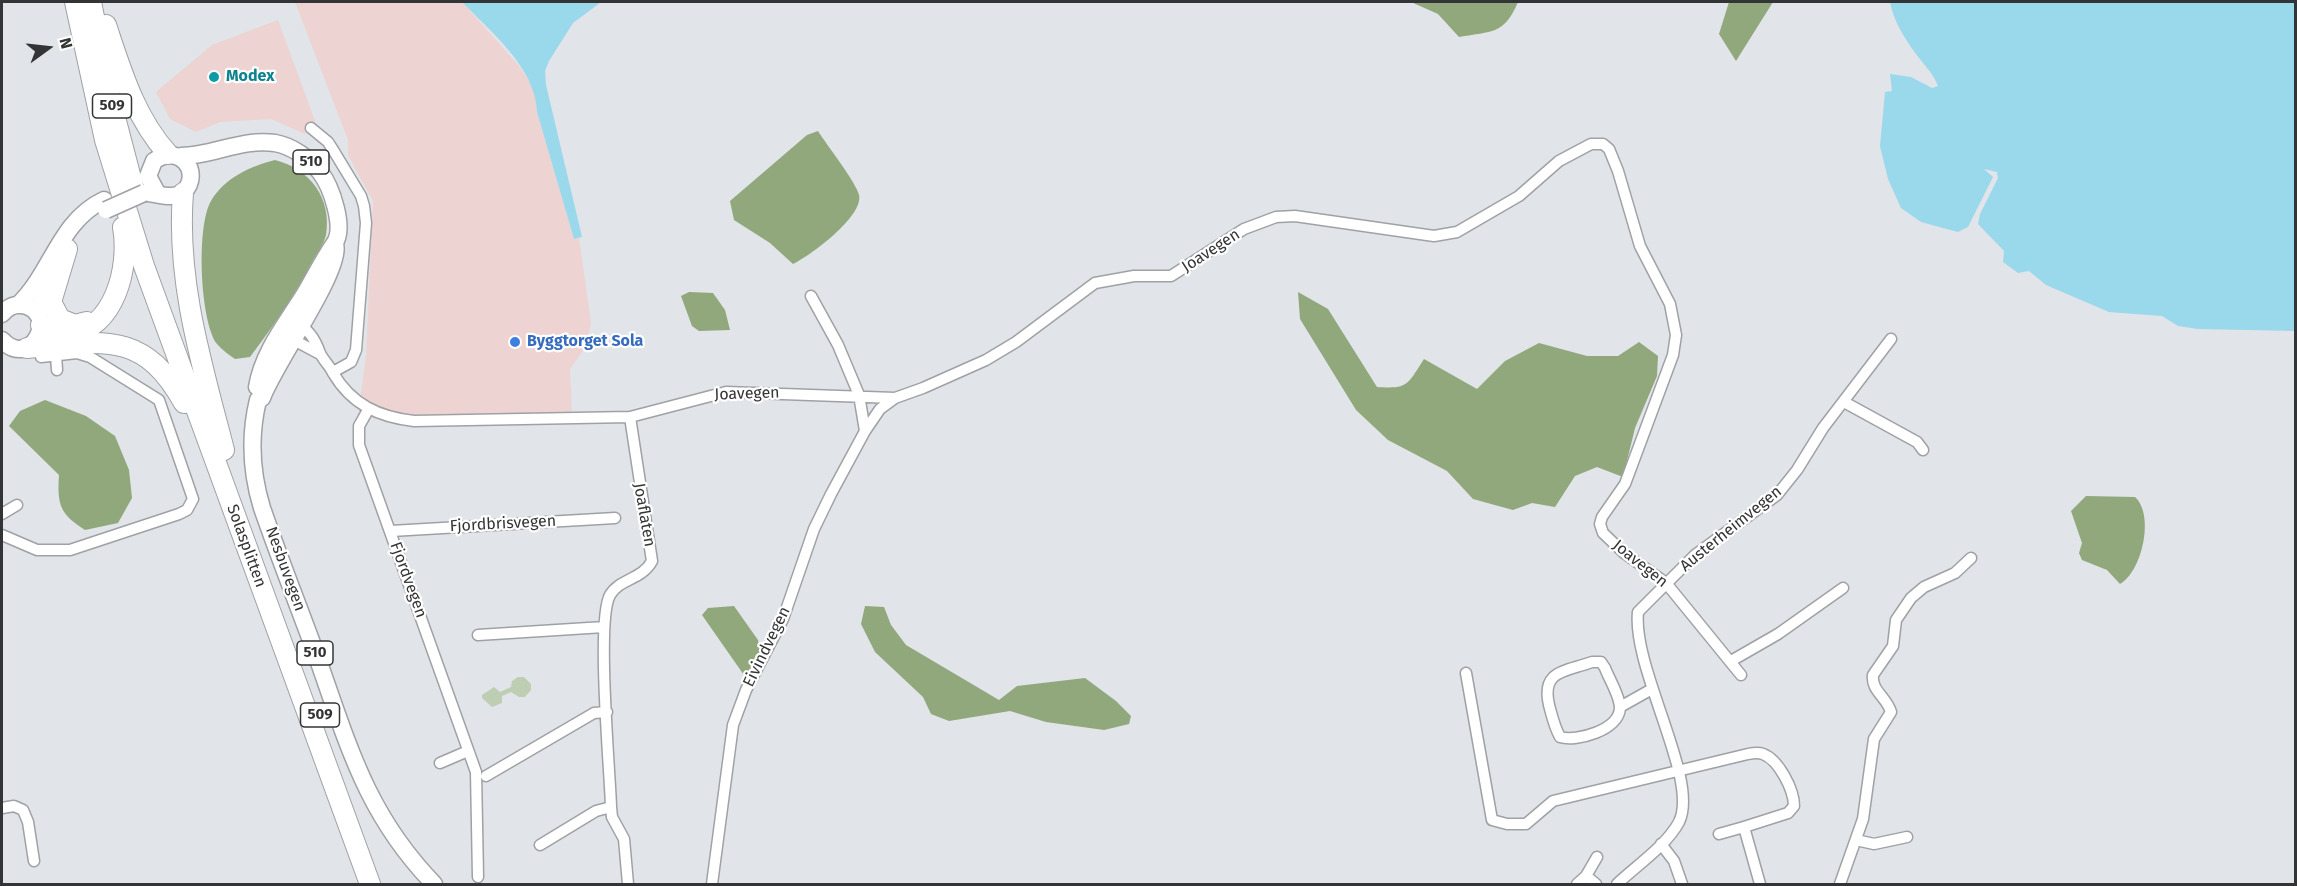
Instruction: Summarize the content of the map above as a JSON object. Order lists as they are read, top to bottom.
{
  "streets": {
    "highway": ["509", "Solasplitten"],
    "main road": ["510", "Nesbuvegen"],
    "street": [
      "Joavegen",
      "Joaflaten",
      "Fjordbrisvegen",
      "Austerheimvegen",
      "Fjordvegen",
      "Eivindvegen"
    ]
  },
  "crossings": [
    ["509", "510"],
    ["509", "Solasplitten"],
    ["510", "Joavegen"],
    ["510", "Nesbuvegen"],
    ["Joavegen", "Joaflaten"],
    ["Joavegen", "Austerheimvegen"],
    ["Joavegen", "Nesbuvegen"],
    ["Joavegen", "Fjordvegen"],
    ["Joavegen", "Eivindvegen"],
    ["Fjordbrisvegen", "Fjordvegen"]
  ],
  "places": ["Modex", "Byggtorget Sola"],
  "north": "right"
}
